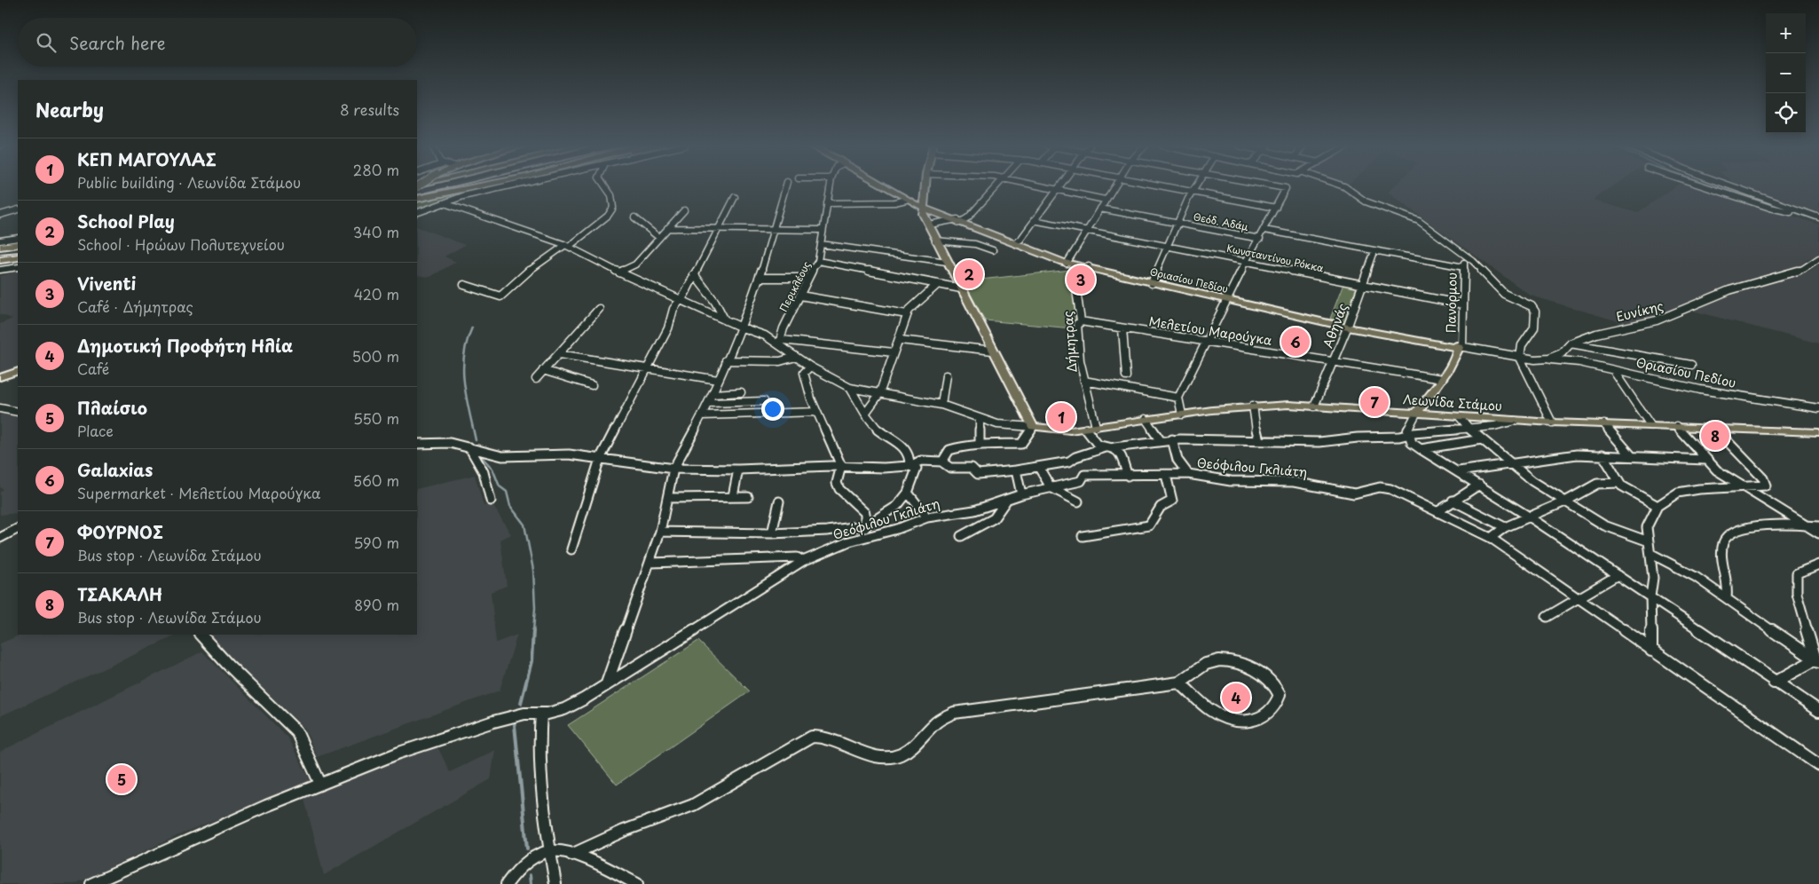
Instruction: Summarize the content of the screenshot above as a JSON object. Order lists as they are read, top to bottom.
{
  "streets": {
    "main road": ["Θριασίου Πεδίου", "Πανόρμου", "Λεωνίδα Στάμου"],
    "street": [
      "Θεόδ. Αδάμ",
      "Κωνσταντίνου Ρόκκα",
      "Περικλέους",
      "Ευνίκης",
      "Αθηνάς",
      "Μελετίου Μαρούγκα",
      "Δήμητρας",
      "Θεόφιλου Γκλιάτη"
    ]
  },
  "crossings": [
    ["Κωνσταντίνου Ρόκκα", "Πανόρμου"],
    ["Κωνσταντίνου Ρόκκα", "Αθηνάς"],
    ["Θριασίου Πεδίου", "Πανόρμου"],
    ["Θριασίου Πεδίου", "Ευνίκης"],
    ["Θριασίου Πεδίου", "Αθηνάς"],
    ["Θριασίου Πεδίου", "Δήμητρας"],
    ["Πανόρμου", "Μελετίου Μαρούγκα"],
    ["Πανόρμου", "Λεωνίδα Στάμου"],
    ["Αθηνάς", "Μελετίου Μαρούγκα"],
    ["Αθηνάς", "Λεωνίδα Στάμου"],
    ["Μελετίου Μαρούγκα", "Δήμητρας"],
    ["Δήμητρας", "Λεωνίδα Στάμου"]
  ],
  "page": {
    "map_buttons": ["+", "−"],
    "search": "Search here",
    "heading": ["Nearby", "8 results"],
    "list": [
      {
        "mark": "1",
        "name": "ΚΕΠ ΜΑΓΟΥΛΑΣ",
        "note": "Public building · Λεωνίδα Στάμου",
        "value": "280 m"
      },
      {
        "mark": "2",
        "name": "School Play",
        "note": "School · Ηρώων Πολυτεχνείου",
        "value": "340 m"
      },
      {
        "mark": "3",
        "name": "Viventi",
        "note": "Café · Δήμητρας",
        "value": "420 m"
      },
      {
        "mark": "4",
        "name": "Δημοτική Προφήτη Ηλία",
        "note": "Café",
        "value": "500 m"
      },
      {
        "mark": "5",
        "name": "Πλαίσιο",
        "note": "Place",
        "value": "550 m"
      },
      {
        "mark": "6",
        "name": "Galaxias",
        "note": "Supermarket · Μελετίου Μαρούγκα",
        "value": "560 m"
      },
      {
        "mark": "7",
        "name": "ΦΟΥΡΝΟΣ",
        "note": "Bus stop · Λεωνίδα Στάμου",
        "value": "590 m"
      },
      {
        "mark": "8",
        "name": "ΤΣΑΚΑΛΗ",
        "note": "Bus stop · Λεωνίδα Στάμου",
        "value": "890 m"
      }
    ],
    "pins": [
      "2",
      "3",
      "6",
      "7",
      "1",
      "8",
      "4",
      "5"
    ]
  }
}
